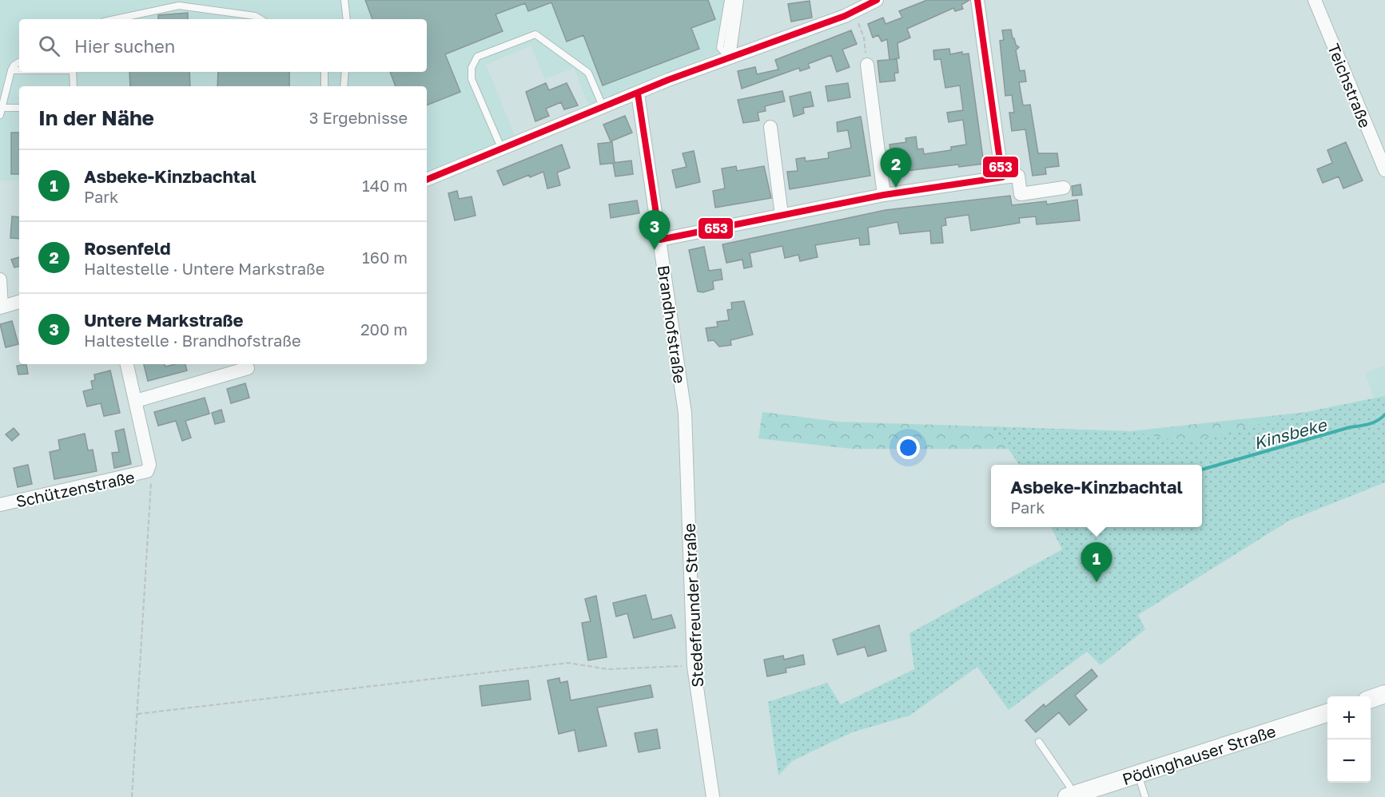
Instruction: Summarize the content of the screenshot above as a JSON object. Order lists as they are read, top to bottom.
{
  "streets": {
    "street": [
      "Teichstraße",
      "Brandhofstraße",
      "Schützenstraße",
      "Stedefreunder Straße",
      "Pödinghauser Straße"
    ]
  },
  "crossings": [
    ["Brandhofstraße", "Stedefreunder Straße"]
  ],
  "water": ["Kinsbeke"],
  "lines": ["transit line 653"],
  "page": {
    "search": "Hier suchen",
    "heading": ["In der Nähe", "3 Ergebnisse"],
    "pins": ["2", "3", "1"],
    "list": [
      {
        "mark": "1",
        "name": "Asbeke-Kinzbachtal",
        "note": "Park",
        "value": "140 m"
      },
      {
        "mark": "2",
        "name": "Rosenfeld",
        "note": "Haltestelle · Untere Markstraße",
        "value": "160 m"
      },
      {
        "mark": "3",
        "name": "Untere Markstraße",
        "note": "Haltestelle · Brandhofstraße",
        "value": "200 m"
      }
    ],
    "popup": ["Asbeke-Kinzbachtal", "Park"],
    "map_buttons": ["+", "−"]
  }
}
